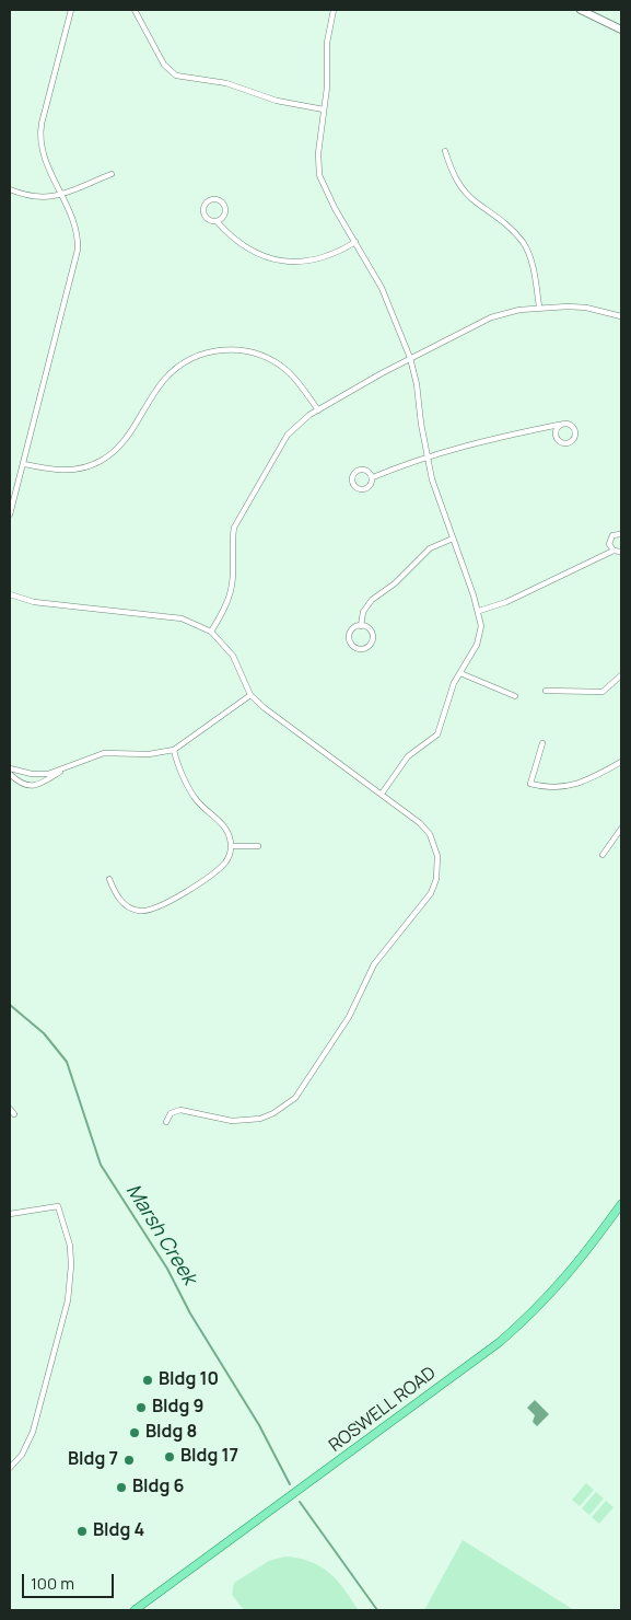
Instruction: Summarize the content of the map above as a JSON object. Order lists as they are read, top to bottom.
{
  "streets": {
    "main road": ["ROSWELL ROAD"]
  },
  "water": ["Marsh Creek"],
  "places": [
    "Bldg 10",
    "Bldg 9",
    "Bldg 8",
    "Bldg 17",
    "Bldg 7",
    "Bldg 6",
    "Bldg 4"
  ],
  "scale_bar": "100 m"
}
